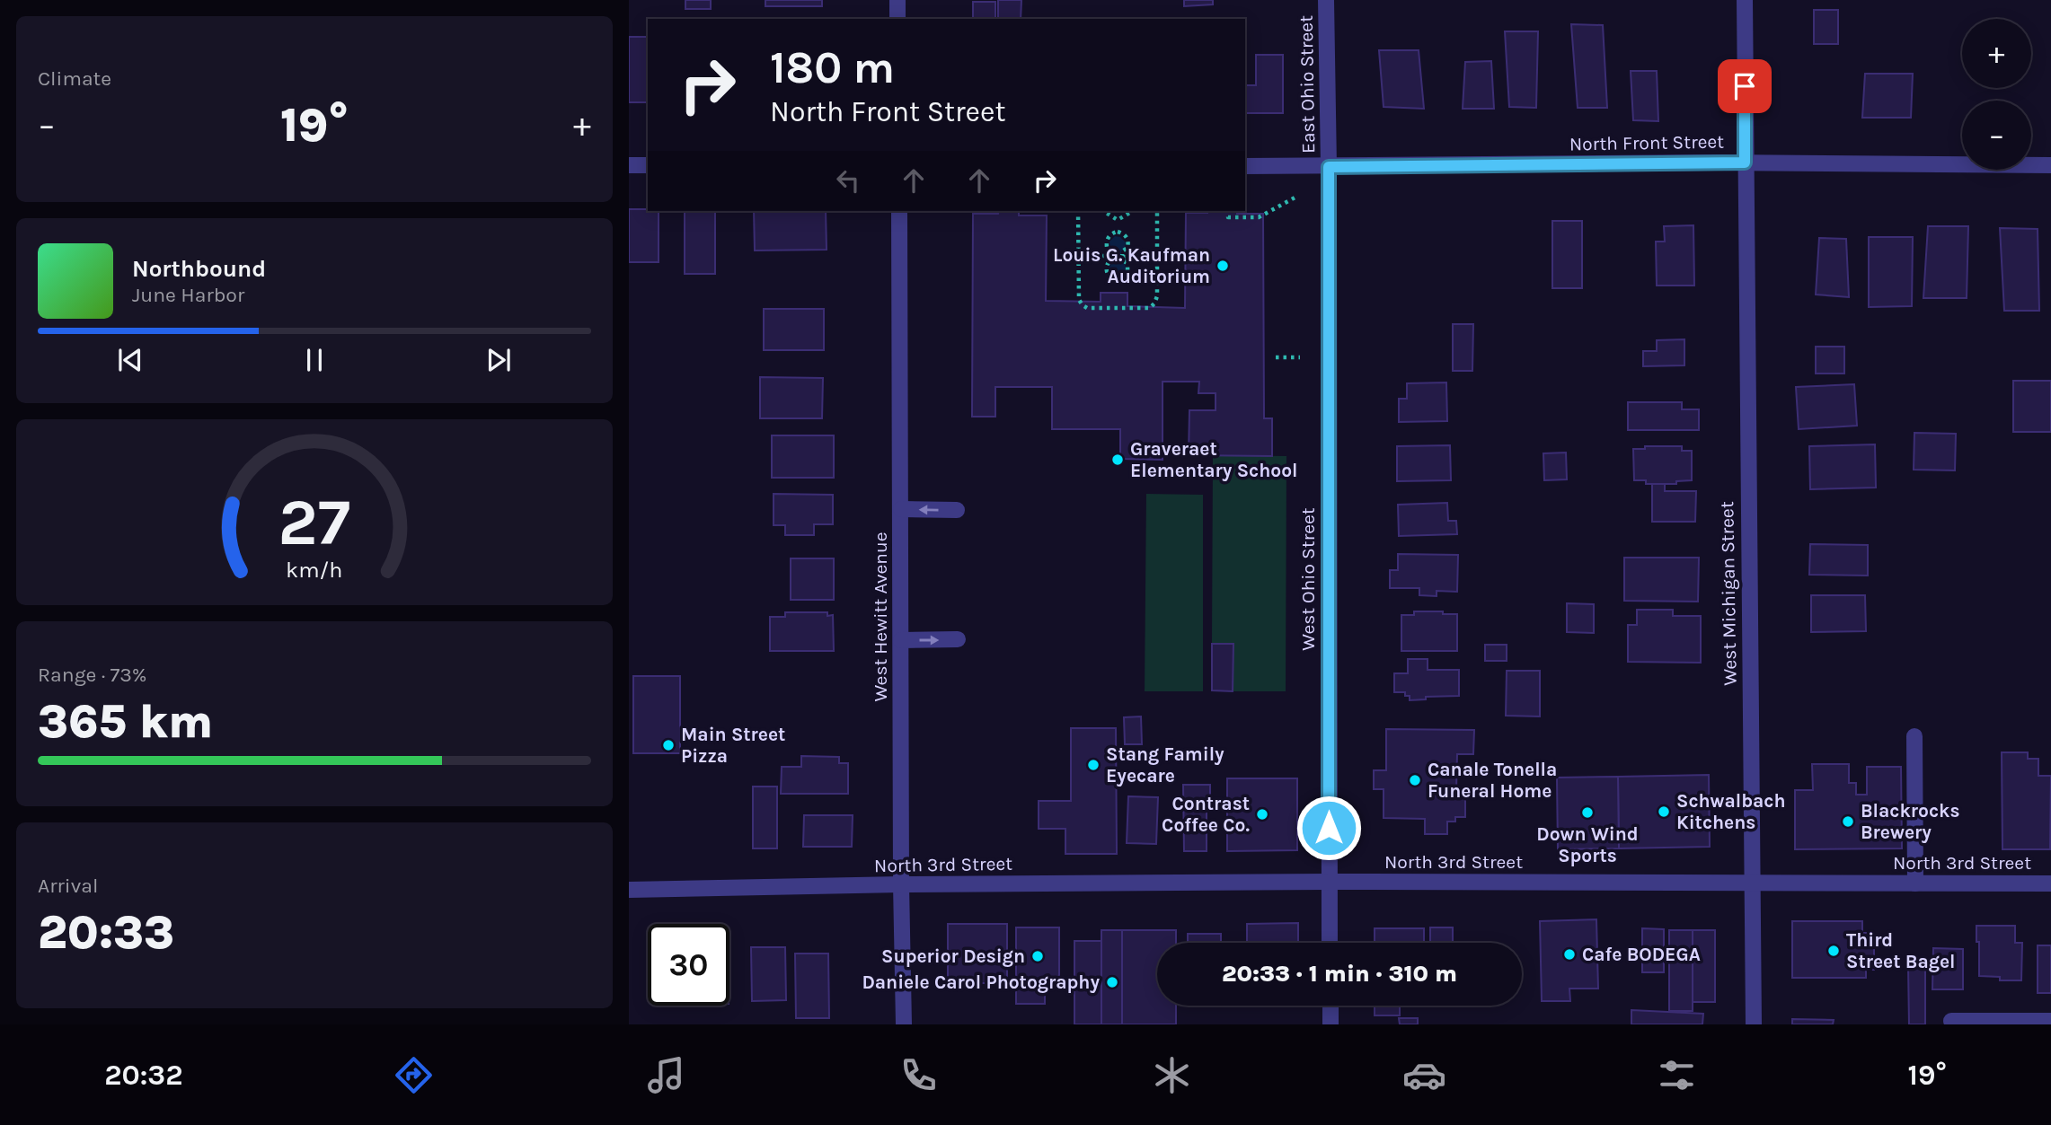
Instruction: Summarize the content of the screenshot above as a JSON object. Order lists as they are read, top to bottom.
{
  "streets": {
    "street": [
      "East Ohio Street",
      "North Front Street",
      "West Ohio Street",
      "West Michigan Street",
      "West Hewitt Avenue",
      "North 3rd Street"
    ]
  },
  "crossings": [
    ["East Ohio Street", "North Front Street"],
    ["East Ohio Street", "West Ohio Street"],
    ["North Front Street", "West Ohio Street"],
    ["North Front Street", "West Michigan Street"],
    ["West Ohio Street", "North 3rd Street"],
    ["West Michigan Street", "North 3rd Street"],
    ["West Hewitt Avenue", "North 3rd Street"]
  ],
  "places": [
    "Louis G. Kaufman Auditorium",
    "Graveraet Elementary School",
    "Main Street Pizza",
    "Stang Family Eyecare",
    "Canale Tonella Funeral Home",
    "Schwalbach Kitchens",
    "Down Wind Sports",
    "Contrast Coffee Co.",
    "Blackrocks Brewery",
    "Third Street Bagel",
    "Cafe BODEGA",
    "Superior Design",
    "Daniele Carol Photography"
  ],
  "page": {
    "tile": [
      "Climate",
      ["Range · 73%", "365 km"],
      ["Arrival", "20:33"]
    ],
    "map_buttons": ["+", "−"],
    "turn": ["180 m", "North Front Street"],
    "heat": ["−", "19°", "+"],
    "song": ["Northbound", "June Harbor"],
    "limit": "30",
    "trip": "20:33 · 1 min · 310 m",
    "tabs": ["20:32", "19°"],
    "gauge": ["27", "km/h"]
  }
}
